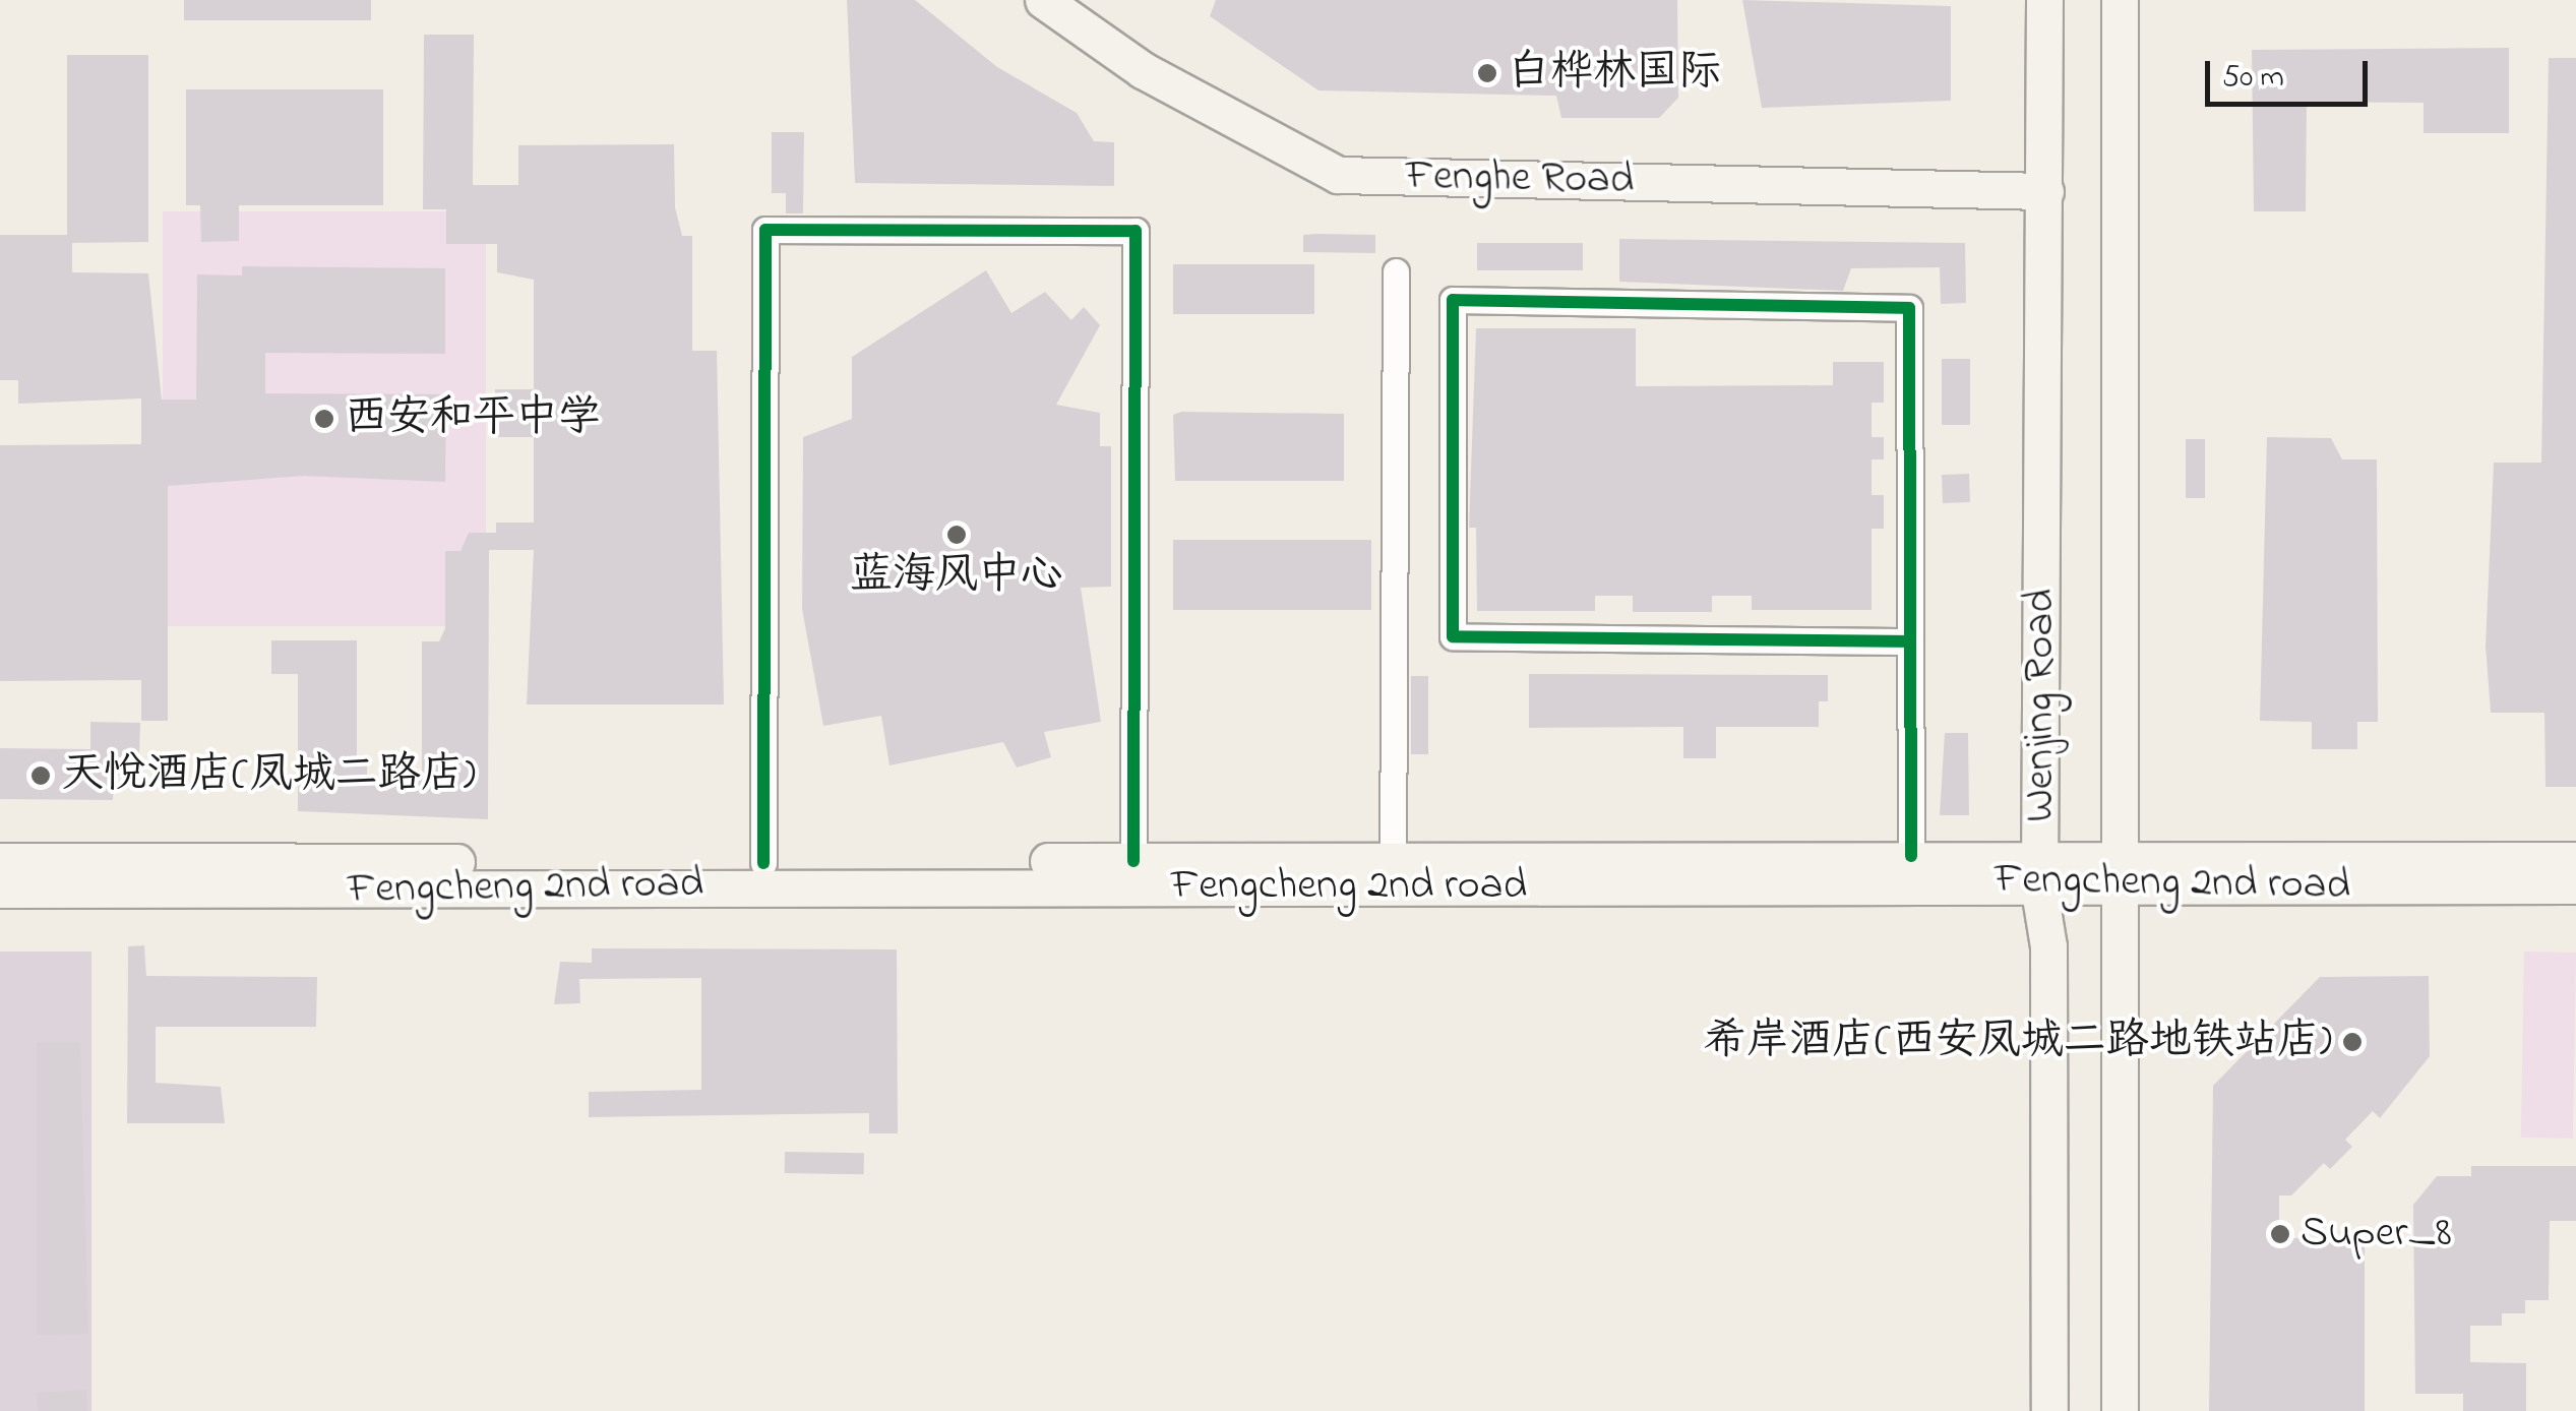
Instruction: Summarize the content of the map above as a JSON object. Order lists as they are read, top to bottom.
{
  "streets": {
    "main road": ["Fenghe Road", "Wenjing Road", "Fengcheng 2nd road"]
  },
  "crossings": [
    ["Fenghe Road", "Wenjing Road"],
    ["Wenjing Road", "Fengcheng 2nd road"]
  ],
  "places": [
    "白桦林国际",
    "西安和平中学",
    "蓝海风中心",
    "天悦酒店(凤城二路店)",
    "希岸酒店(西安凤城二路地铁站店)",
    "Super_8"
  ],
  "scale_bar": "50 m"
}
